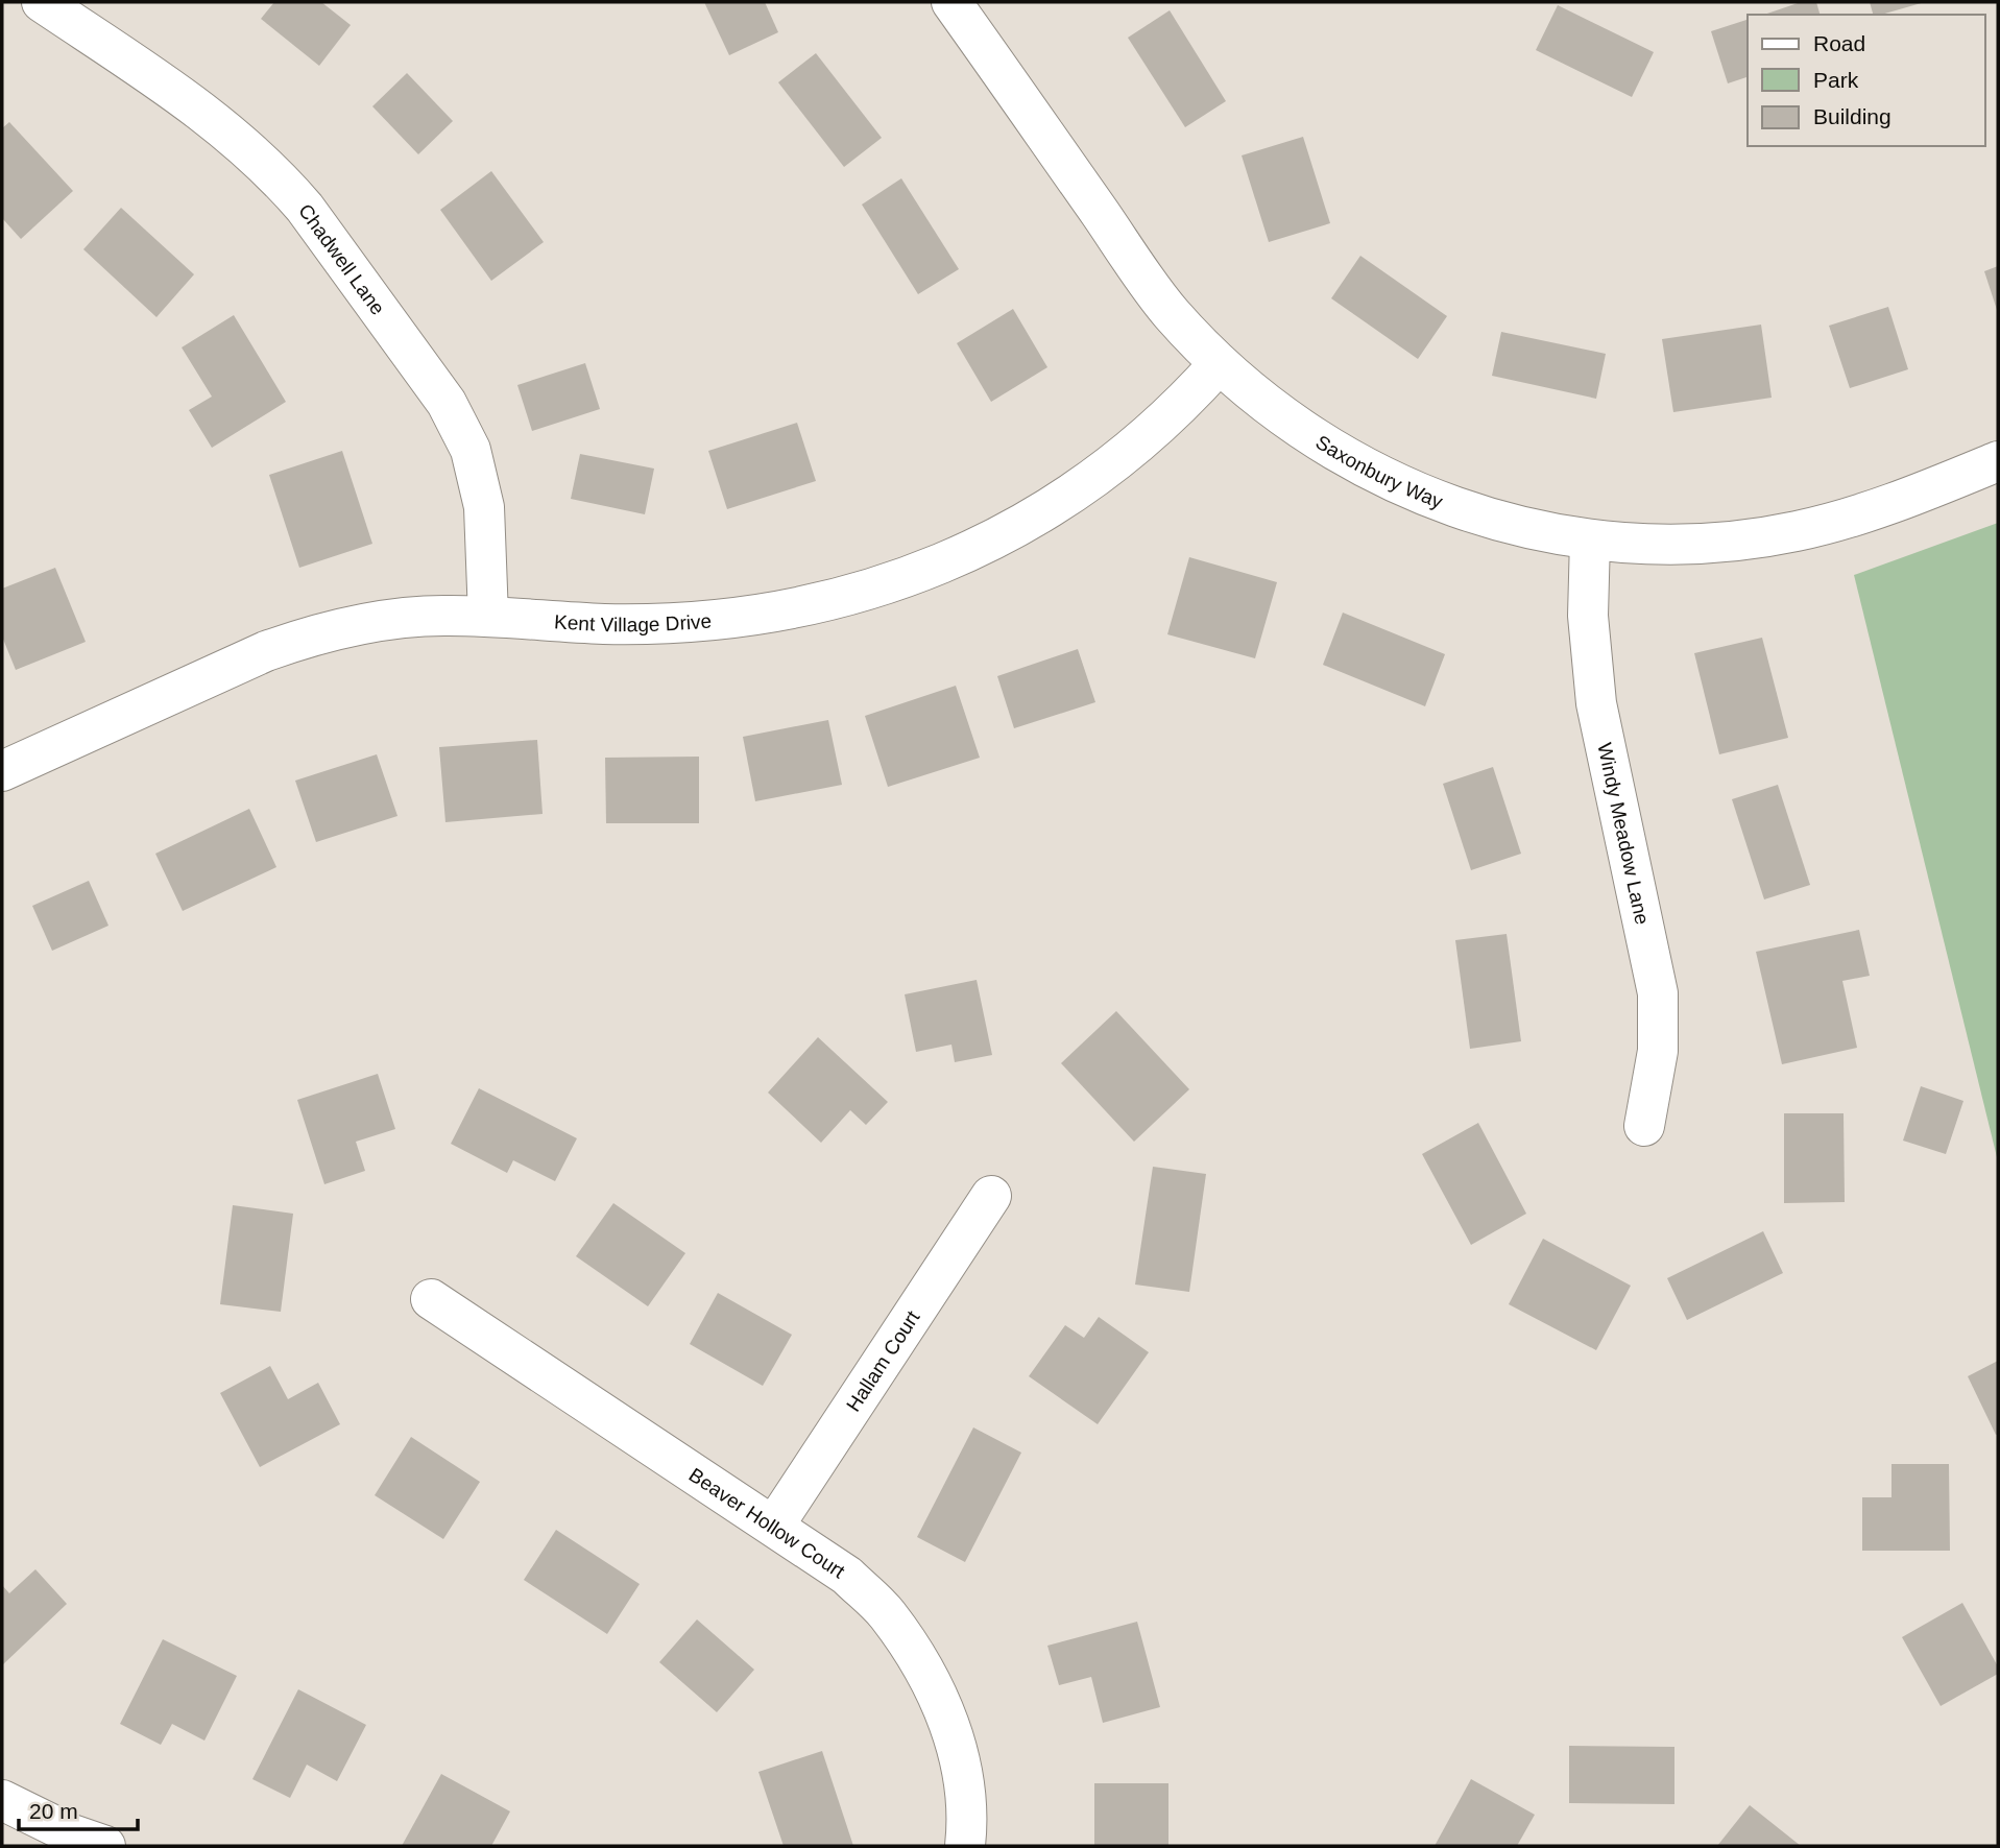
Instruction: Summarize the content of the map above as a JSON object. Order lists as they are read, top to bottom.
{
  "streets": {
    "street": [
      "Chadwell Lane",
      "Saxonbury Way",
      "Kent Village Drive",
      "Windy Meadow Lane",
      "Hallam Court",
      "Beaver Hollow Court"
    ]
  },
  "crossings": [
    ["Chadwell Lane", "Kent Village Drive"],
    ["Saxonbury Way", "Kent Village Drive"],
    ["Saxonbury Way", "Windy Meadow Lane"],
    ["Hallam Court", "Beaver Hollow Court"]
  ],
  "legend": ["Road", "Park", "Building"],
  "scale_bar": "20 m"
}
